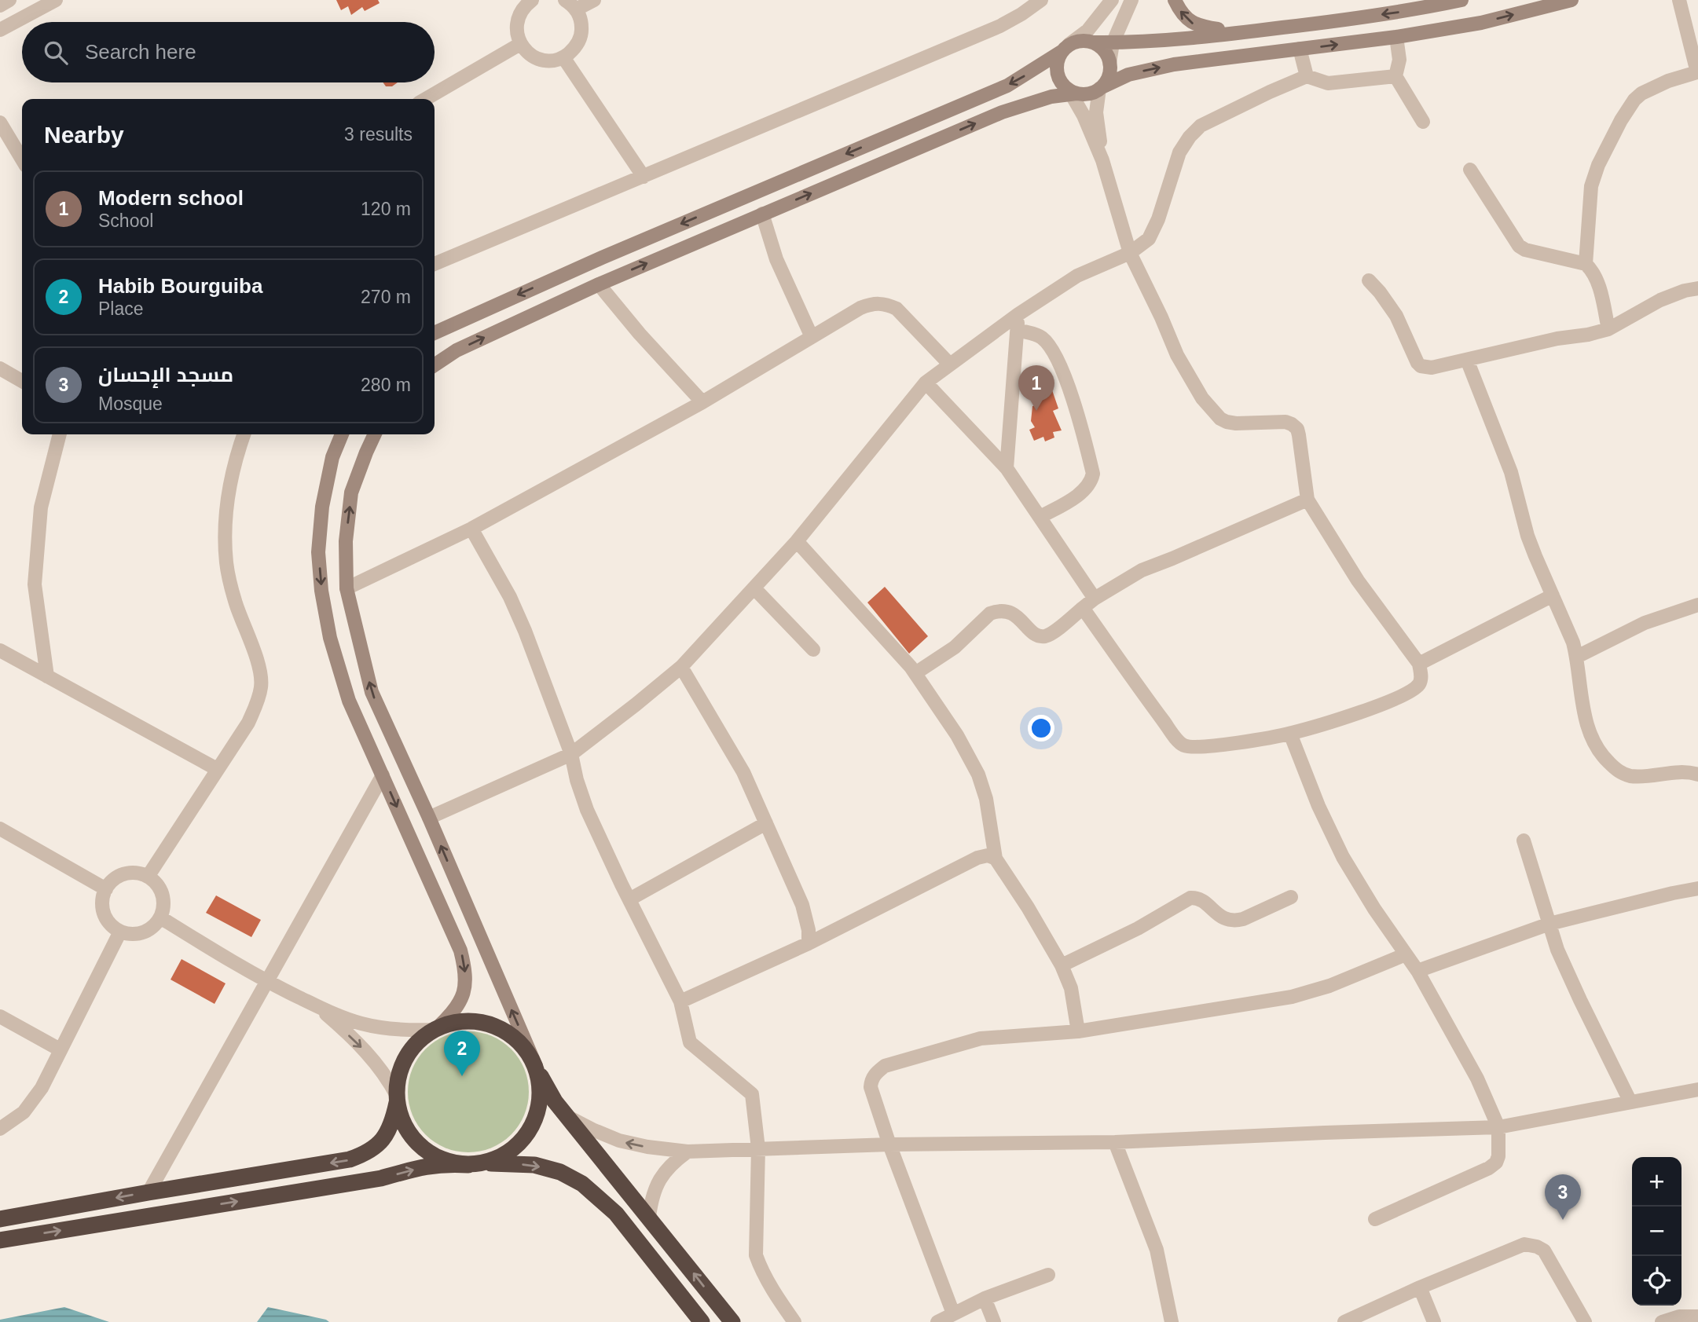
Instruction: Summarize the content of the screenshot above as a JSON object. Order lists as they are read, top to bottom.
{
  "page": {
    "search": "Search here",
    "heading": ["Nearby", "3 results"],
    "list": [
      {
        "mark": "1",
        "name": "Modern school",
        "note": "School",
        "value": "120 m"
      },
      {
        "mark": "2",
        "name": "Habib Bourguiba",
        "note": "Place",
        "value": "270 m"
      },
      {
        "mark": "3",
        "name": "مسجد الإحسان",
        "note": "Mosque",
        "value": "280 m"
      }
    ],
    "pins": ["1", "2", "3"],
    "map_buttons": ["+", "−"]
  }
}
